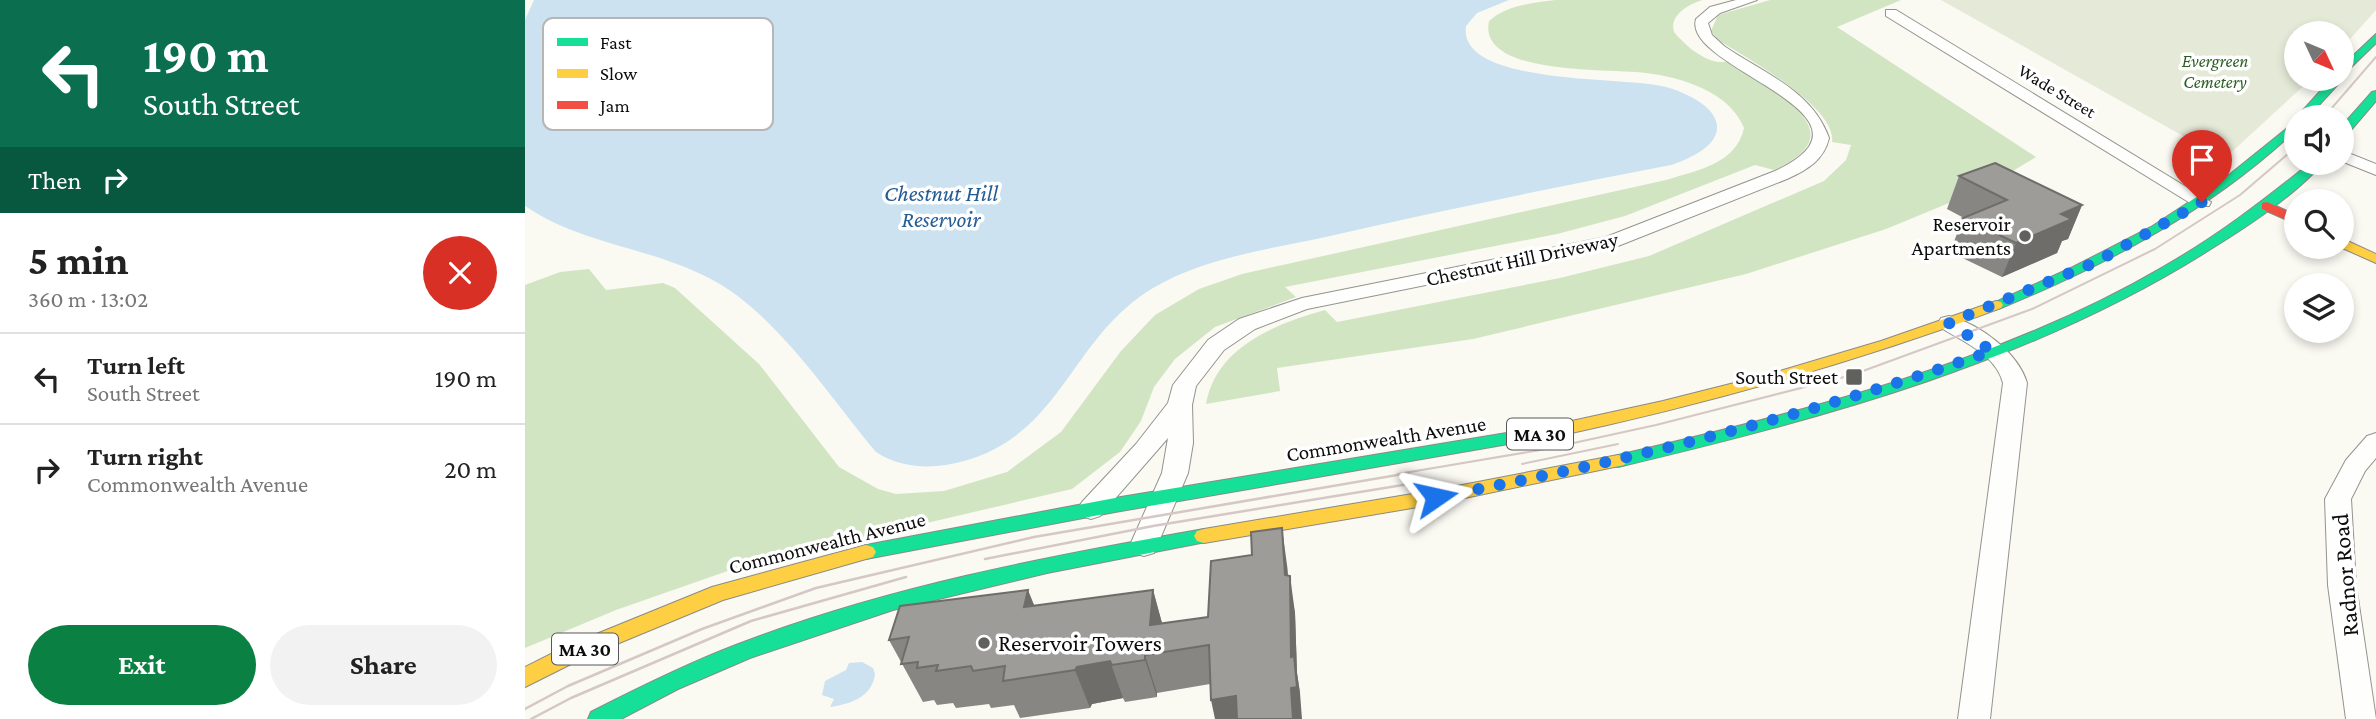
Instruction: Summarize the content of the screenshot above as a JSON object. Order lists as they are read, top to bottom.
{
  "streets": {
    "main road": ["MA 30", "Commonwealth Avenue"],
    "street": ["Wade Street", "Chestnut Hill Driveway", "Radnor Road"]
  },
  "crossings": [
    ["Wade Street", "Commonwealth Avenue"],
    ["Chestnut Hill Driveway", "MA 30"],
    ["Chestnut Hill Driveway", "Commonwealth Avenue"]
  ],
  "water": ["Chestnut Hill Reservoir"],
  "parks": ["Evergreen Cemetery"],
  "places": {
    "other": ["Reservoir Apartments", "Reservoir Towers"],
    "transit": ["South Street"]
  },
  "legend": ["Fast", "Slow", "Jam"],
  "north": "bottom right",
  "page": {
    "turn": ["190 m", "South Street"],
    "then": "Then",
    "heading": ["5 min", "360 m · 13:02"],
    "list": [
      {
        "name": "Turn left",
        "note": "South Street",
        "value": "190 m"
      },
      {
        "name": "Turn right",
        "note": "Commonwealth Avenue",
        "value": "20 m"
      }
    ],
    "buttons": ["Exit", "Share"]
  }
}
